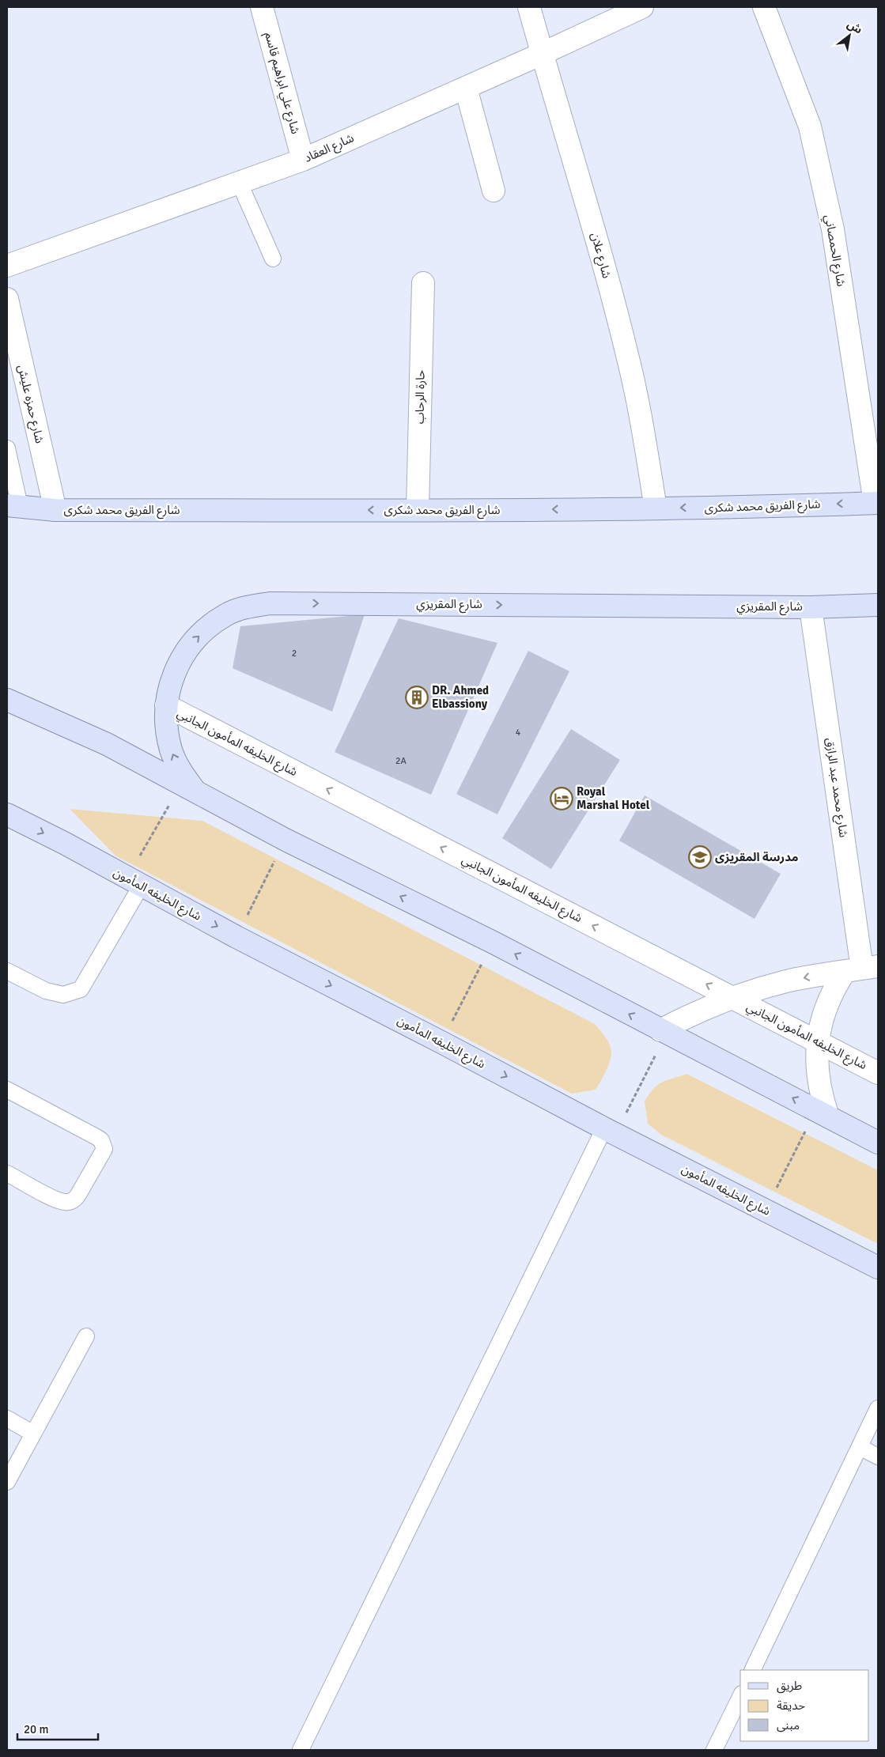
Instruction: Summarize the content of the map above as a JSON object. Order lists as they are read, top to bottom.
{
  "streets": {
    "main road": ["شارع الفريق محمد شكرى", "شارع المقريزي", "شارع الخليفه المأمون"],
    "street": [
      "شارع علي ابراهيم قاسم",
      "شارع العقاد",
      "شارع الحمصاني",
      "شارع علان",
      "حارة الرحاب",
      "شارع حمزه عليش",
      "شارع الخليفه المأمون الجانبي",
      "شارع محمد عبد الرازق"
    ]
  },
  "crossings": [
    ["شارع علي ابراهيم قاسم", "شارع العقاد"],
    ["شارع العقاد", "شارع علان"],
    ["شارع الحمصاني", "شارع الفريق محمد شكرى"],
    ["شارع علان", "شارع الفريق محمد شكرى"],
    ["حارة الرحاب", "شارع الفريق محمد شكرى"],
    ["شارع حمزه عليش", "شارع الفريق محمد شكرى"],
    ["شارع المقريزي", "شارع الخليفه المأمون الجانبي"],
    ["شارع المقريزي", "شارع محمد عبد الرازق"]
  ],
  "one_way": ["شارع الفريق محمد شكرى", "شارع المقريزي", "شارع الخليفه المأمون الجانبي"],
  "places": {
    "building": ["DR. Ahmed Elbassiony"],
    "hotel": ["Royal Marshal Hotel"],
    "school or university": ["مدرسة المقريزى"]
  },
  "house_numbers": ["2", "4", "2A"],
  "legend": ["طريق", "حديقة", "مبنى"],
  "scale_bar": "20 m",
  "north": "top right"
}
